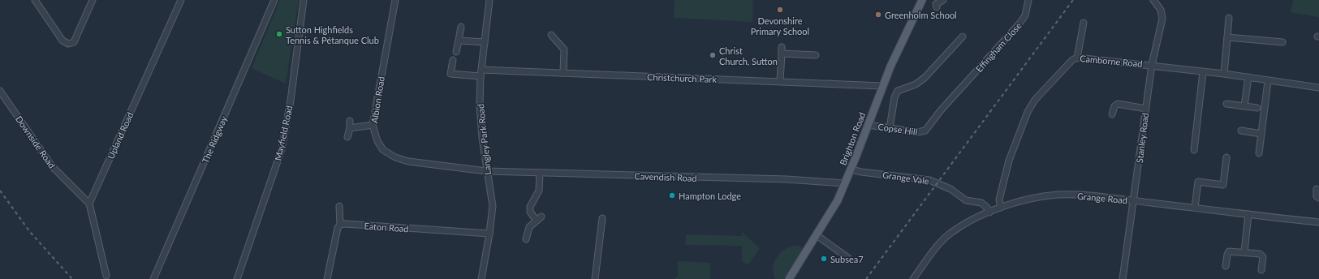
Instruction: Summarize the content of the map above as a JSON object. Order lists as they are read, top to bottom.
{
  "streets": {
    "main road": ["Brighton Road"],
    "street": [
      "Effingham Close",
      "Camborne Road",
      "Christchurch Park",
      "Albion Road",
      "Copse Hill",
      "Mayfield Road",
      "Upland Road",
      "Stanley Road",
      "The Ridgway",
      "Langley Park Road",
      "Downside Road",
      "Cavendish Road",
      "Grange Vale",
      "Grange Road",
      "Eaton Road"
    ]
  },
  "crossings": [
    ["Effingham Close", "Copse Hill"],
    ["Camborne Road", "Stanley Road"],
    ["Camborne Road", "Grange Road"],
    ["Christchurch Park", "Brighton Road"],
    ["Christchurch Park", "Langley Park Road"],
    ["Albion Road", "Langley Park Road"],
    ["Albion Road", "Cavendish Road"],
    ["Copse Hill", "Brighton Road"],
    ["Upland Road", "Downside Road"],
    ["Stanley Road", "Grange Road"],
    ["Brighton Road", "Cavendish Road"],
    ["Brighton Road", "Grange Vale"],
    ["Langley Park Road", "Cavendish Road"],
    ["Langley Park Road", "Eaton Road"],
    ["Grange Vale", "Grange Road"]
  ],
  "places": [
    "Devonshire Primary School",
    "Greenholm School",
    "Sutton Highfields Tennis & Pétanque Club",
    "Christ Church, Sutton",
    "Hampton Lodge",
    "Subsea7"
  ]
}
